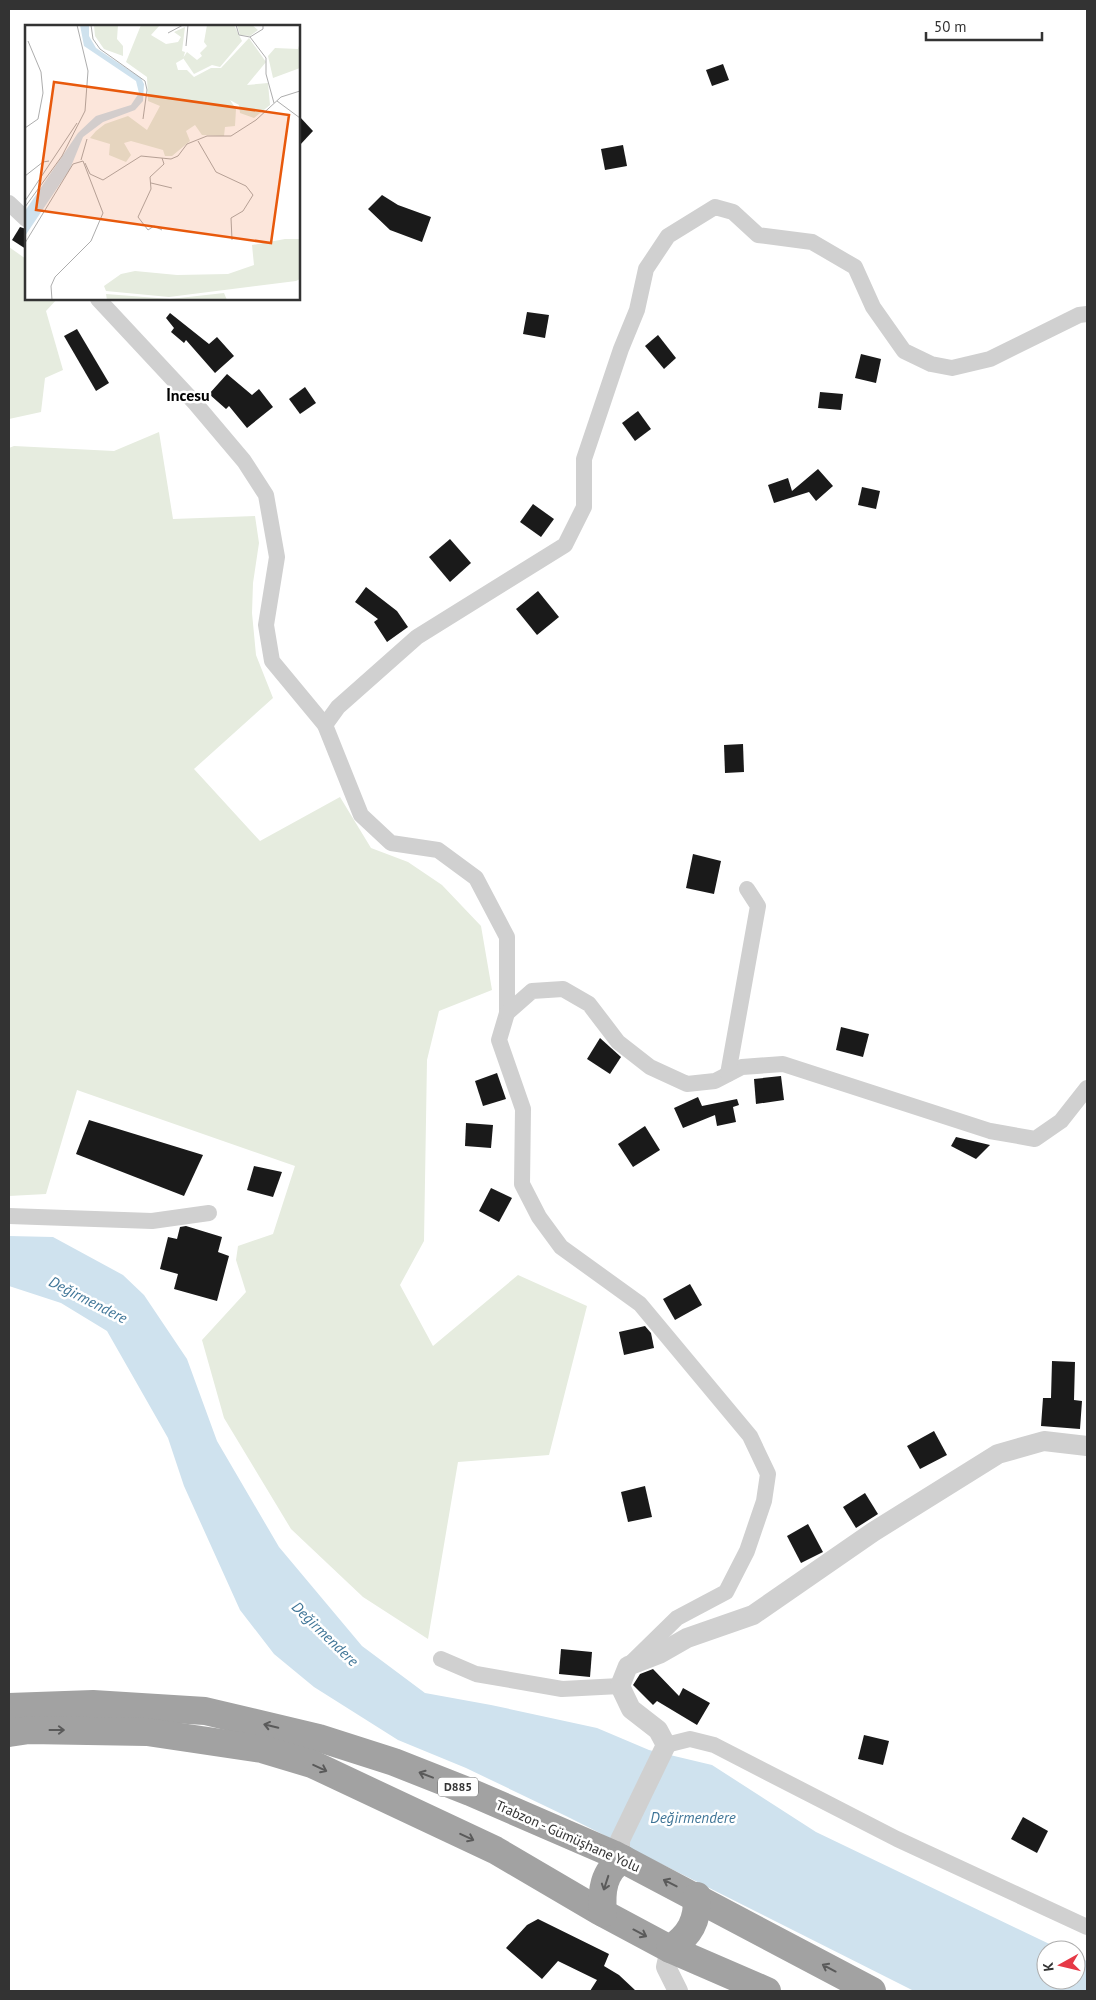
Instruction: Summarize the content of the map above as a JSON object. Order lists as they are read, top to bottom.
{
  "streets": {
    "highway": ["D885", "Trabzon - Gümüşhane Yolu"]
  },
  "districts": ["İncesu"],
  "water": ["Değirmendere"],
  "scale_bar": "50 m",
  "north": "left"
}
